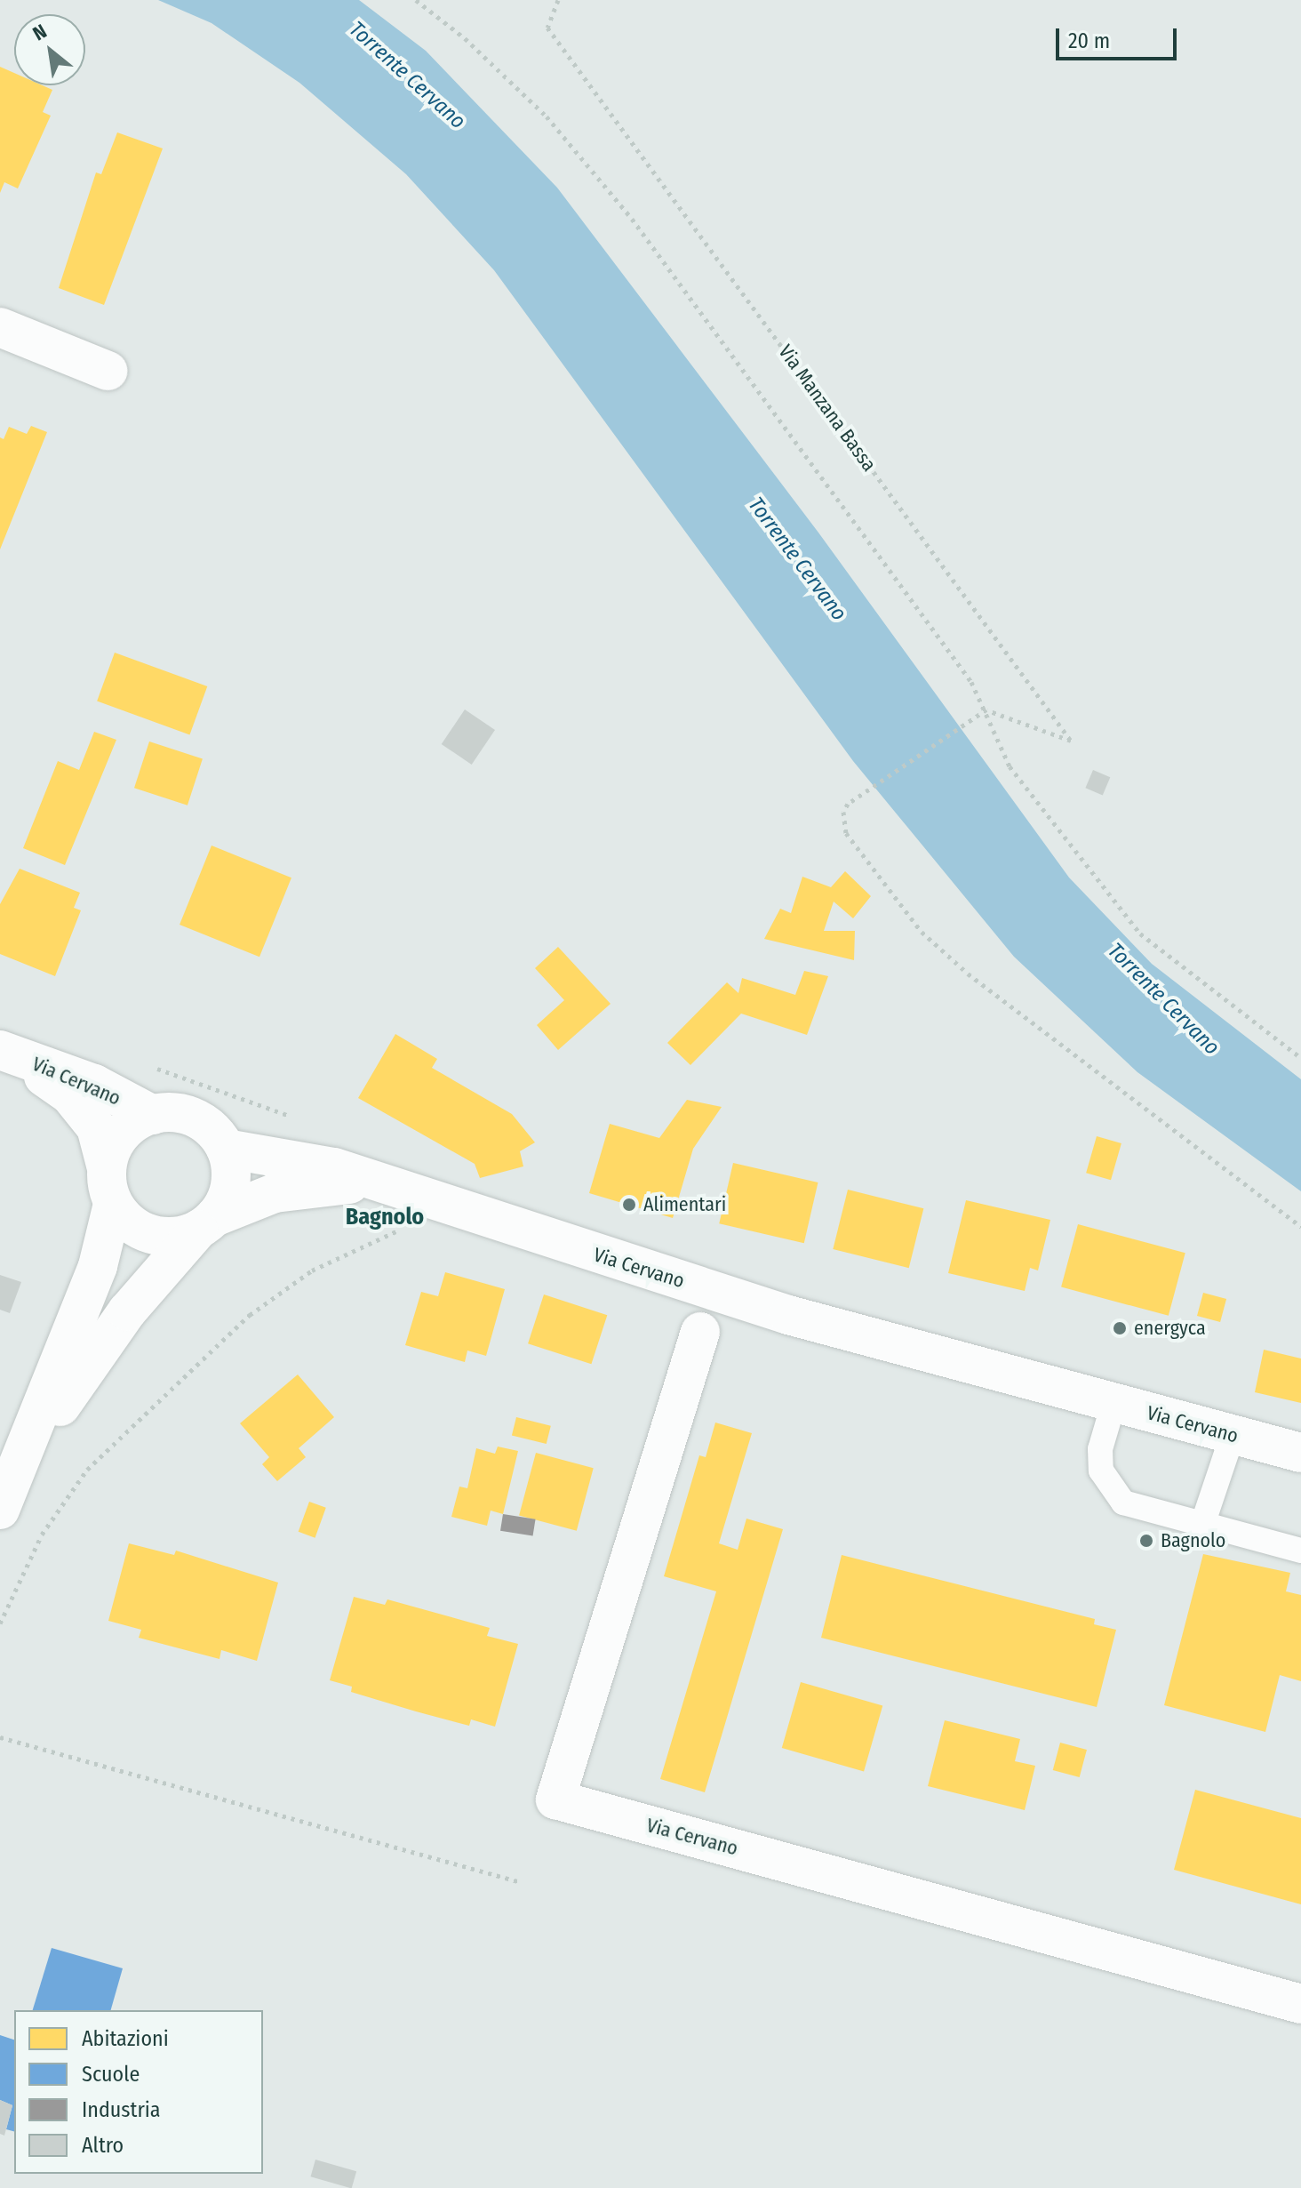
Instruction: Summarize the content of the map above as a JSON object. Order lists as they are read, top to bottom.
{
  "streets": {
    "main road": ["Via Cervano"],
    "path": ["Via Manzana Bassa"]
  },
  "districts": ["Bagnolo"],
  "water": ["Torrente Cervano"],
  "places": ["Alimentari", "energyca", "Bagnolo"],
  "legend": [
    "Abitazioni",
    "Scuole",
    "Industria",
    "Altro"
  ],
  "scale_bar": "20 m",
  "north": "top left"
}
